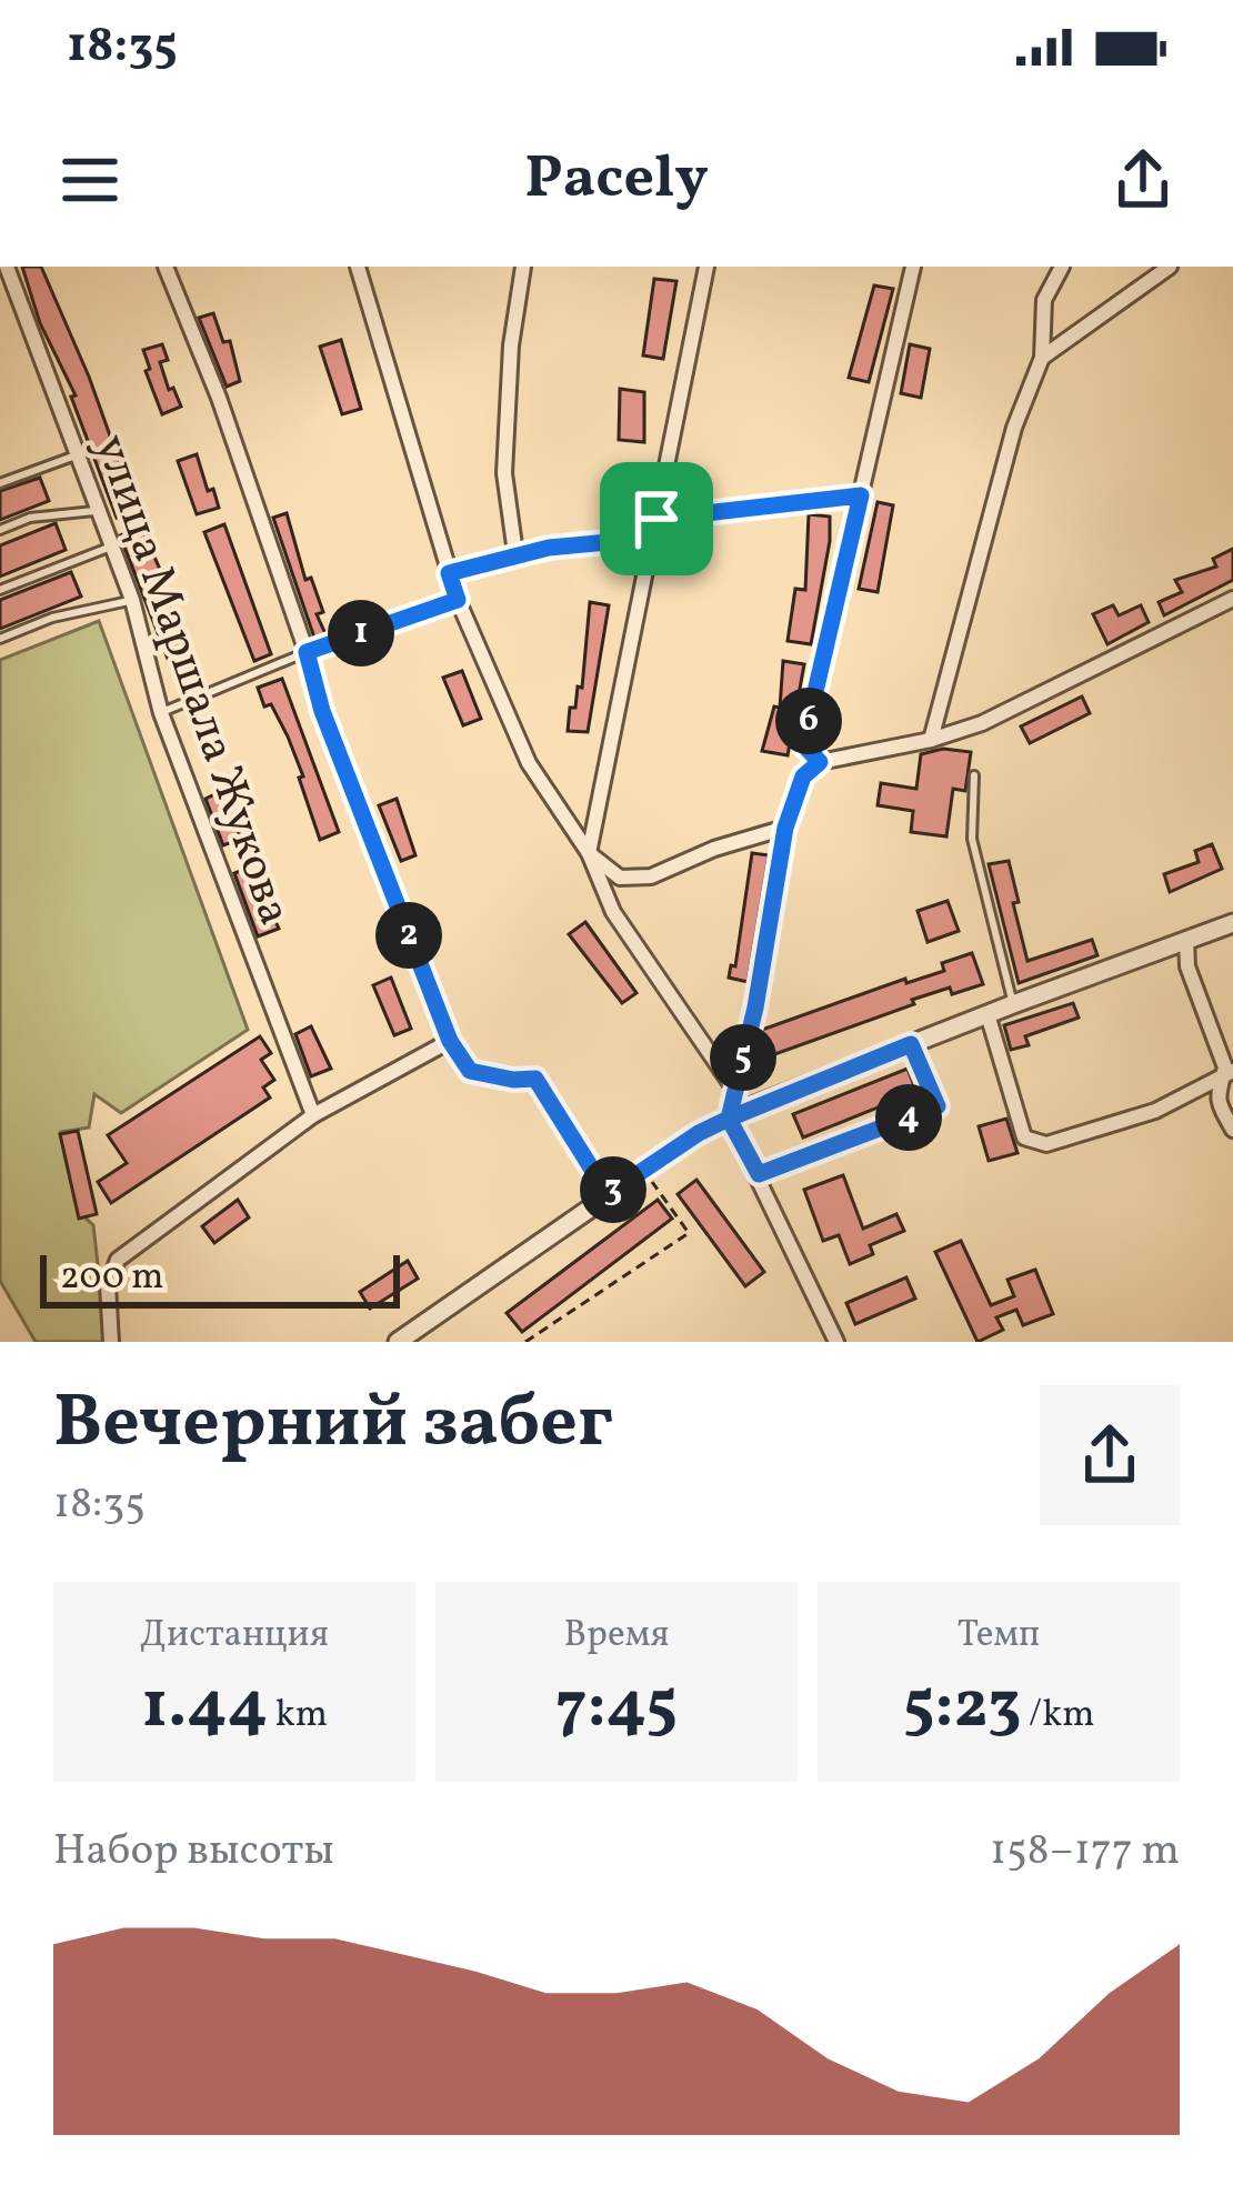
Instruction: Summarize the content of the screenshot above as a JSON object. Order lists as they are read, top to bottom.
{
  "streets": {
    "street": ["улица Маршала Жукова"]
  },
  "scale_bar": "200 m",
  "page": {
    "status": "18:35",
    "header": "Pacely",
    "pins": [
      "1",
      "6",
      "2",
      "5",
      "4",
      "3"
    ],
    "scale": "200 m",
    "heading": ["Вечерний забег", "18:35"],
    "stats": [
      ["Дистанция", "1.44 km"],
      ["Время", "7:45"],
      ["Темп", "5:23 /km"]
    ],
    "chart": ["Набор высоты", "158–177 m"]
  }
}
